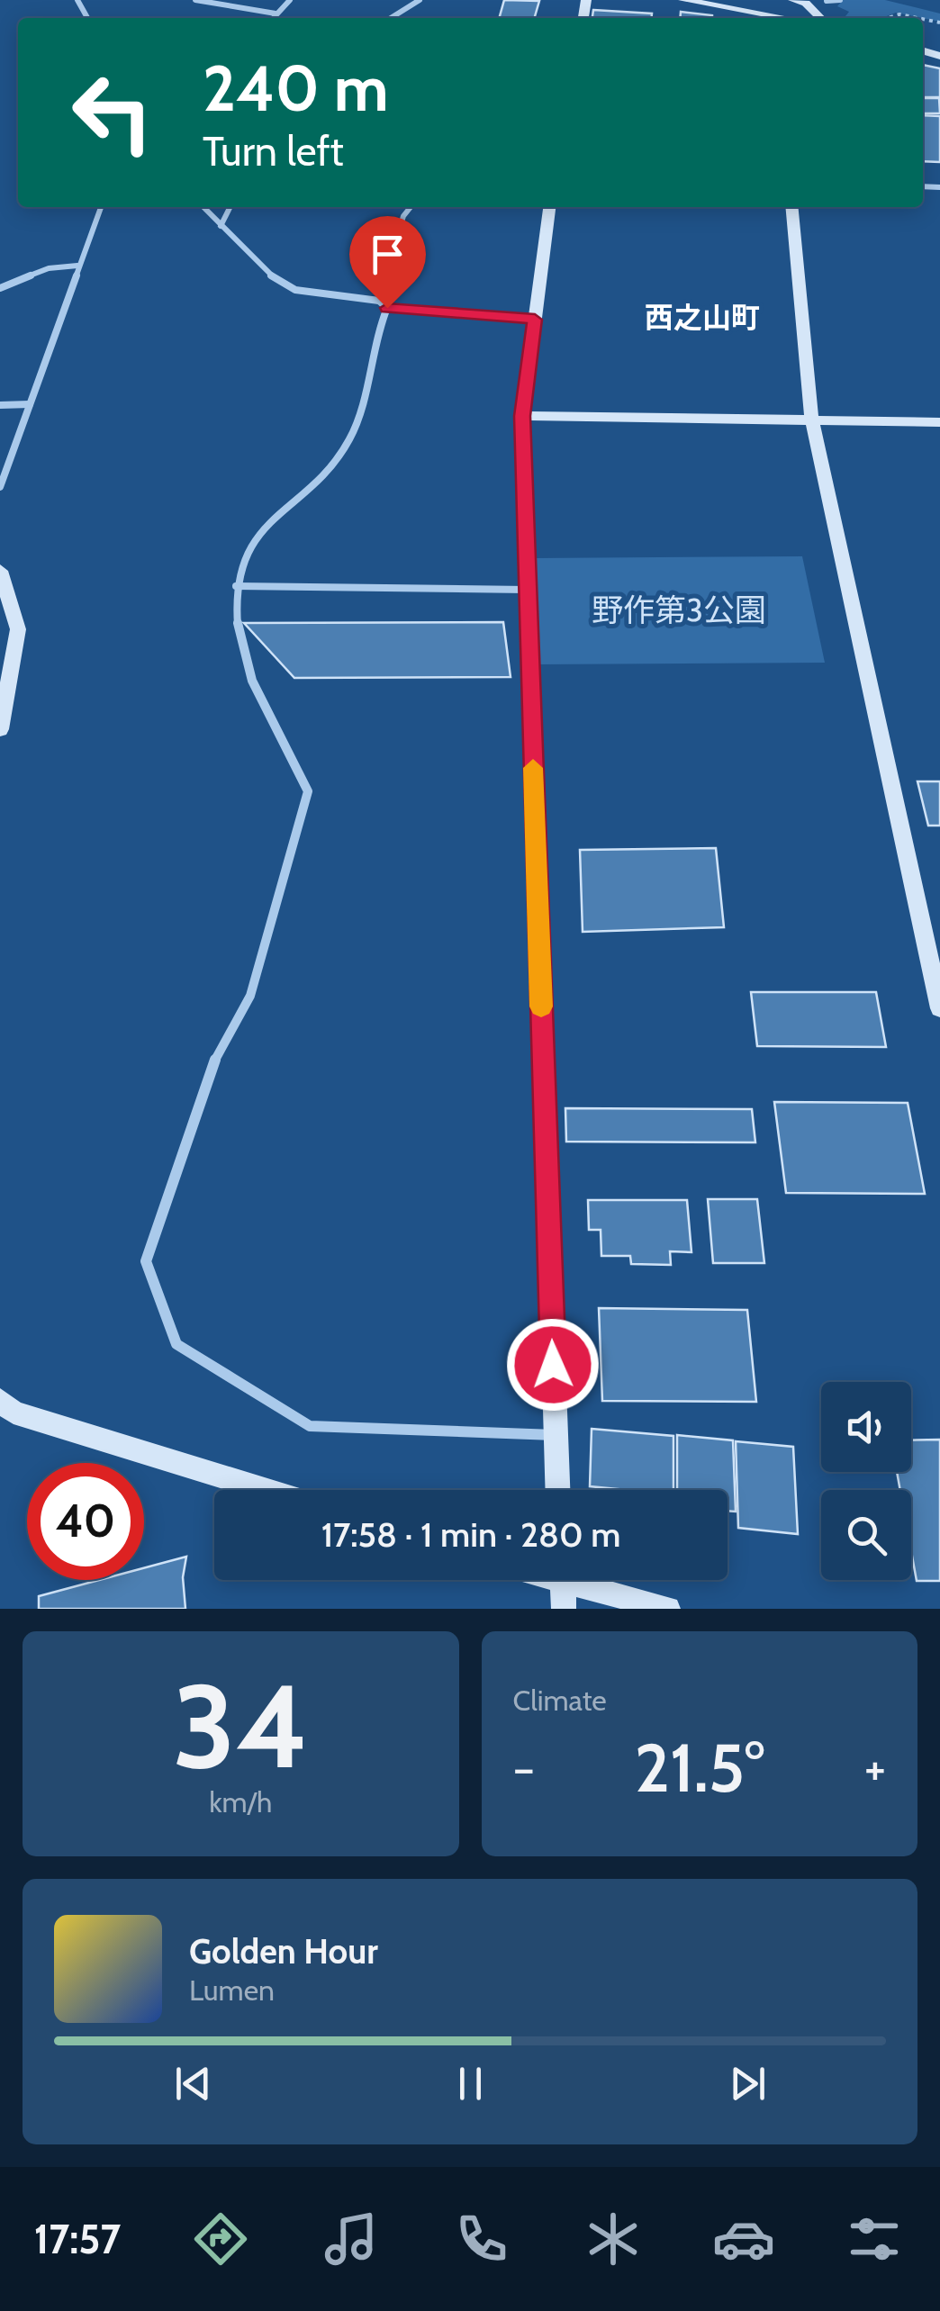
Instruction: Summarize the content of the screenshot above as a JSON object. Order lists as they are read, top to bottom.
{
  "districts": ["西之山町"],
  "parks": ["野作第3公園"],
  "page": {
    "turn": ["240 m", "Turn left"],
    "limit": "40",
    "trip": "17:58 · 1 min · 280 m",
    "tile": [
      ["34", "km/h"],
      "Climate"
    ],
    "heat": ["−", "21.5°", "+"],
    "song": ["Golden Hour", "Lumen"],
    "tabs": "17:57"
  }
}
